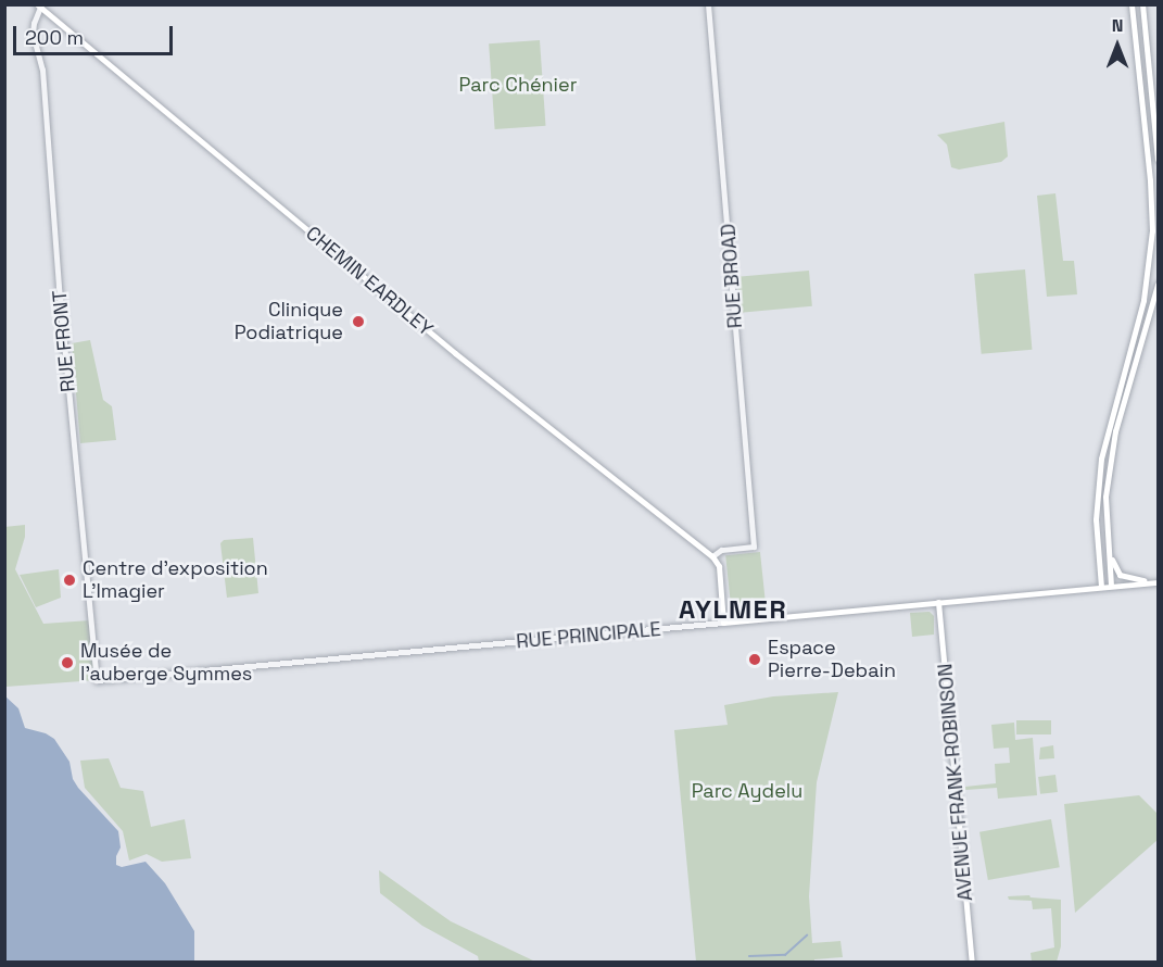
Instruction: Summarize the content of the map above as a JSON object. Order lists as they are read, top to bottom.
{
  "streets": {
    "main road": ["CHEMIN EARDLEY", "RUE PRINCIPALE", "AVENUE FRANK-ROBINSON"],
    "street": ["RUE BROAD", "RUE FRONT"]
  },
  "crossings": [
    ["RUE BROAD", "CHEMIN EARDLEY"],
    ["CHEMIN EARDLEY", "RUE FRONT"],
    ["RUE FRONT", "RUE PRINCIPALE"],
    ["RUE PRINCIPALE", "AVENUE FRANK-ROBINSON"]
  ],
  "districts": ["AYLMER"],
  "parks": ["Parc Chénier", "Parc Aydelu"],
  "places": [
    "Clinique Podiatrique",
    "Centre d'exposition L'Imagier",
    "Espace Pierre-Debain",
    "Musée de l'auberge Symmes"
  ],
  "scale_bar": "200 m",
  "north": "top"
}
